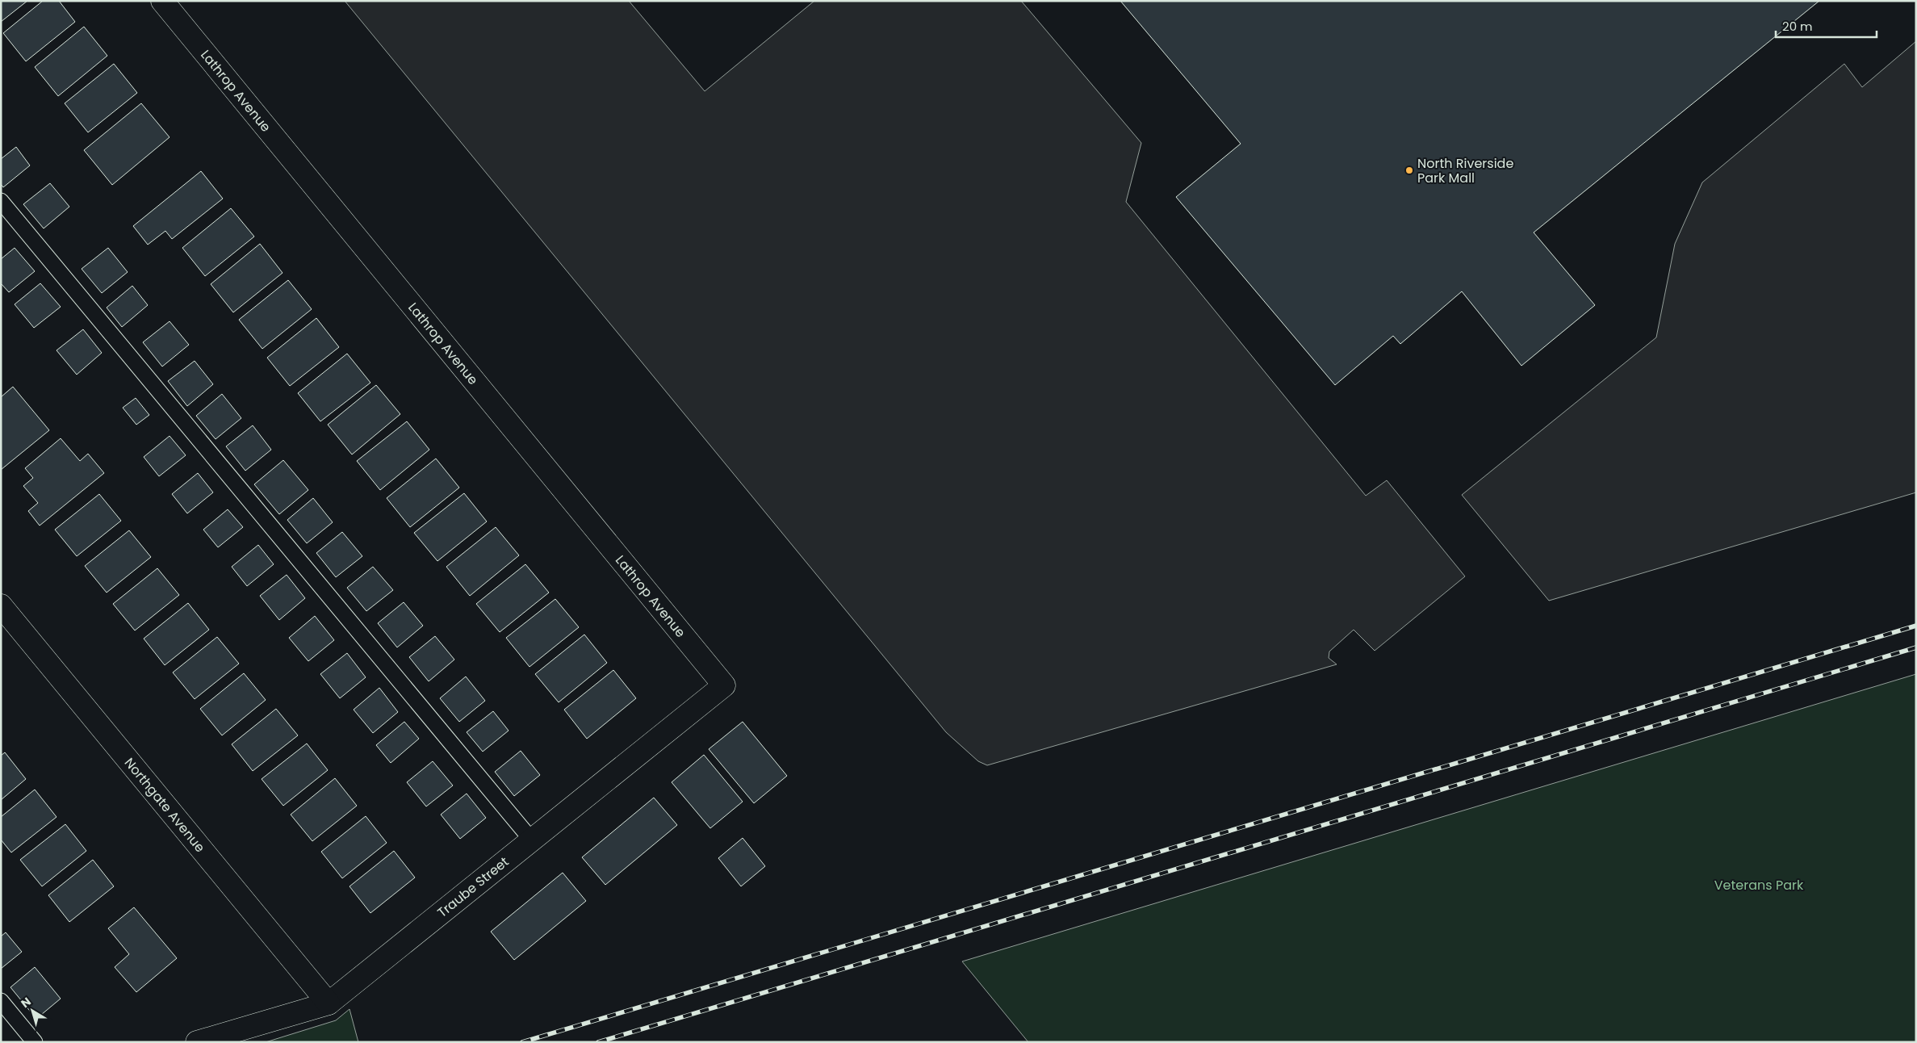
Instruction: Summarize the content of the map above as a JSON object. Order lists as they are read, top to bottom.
{
  "streets": {
    "street": ["Lathrop Avenue", "Northgate Avenue", "Traube Street"]
  },
  "crossings": [
    ["Lathrop Avenue", "Traube Street"],
    ["Northgate Avenue", "Traube Street"]
  ],
  "parks": ["Veterans Park"],
  "places": ["North Riverside Park Mall"],
  "scale_bar": "20 m",
  "north": "top left"
}
